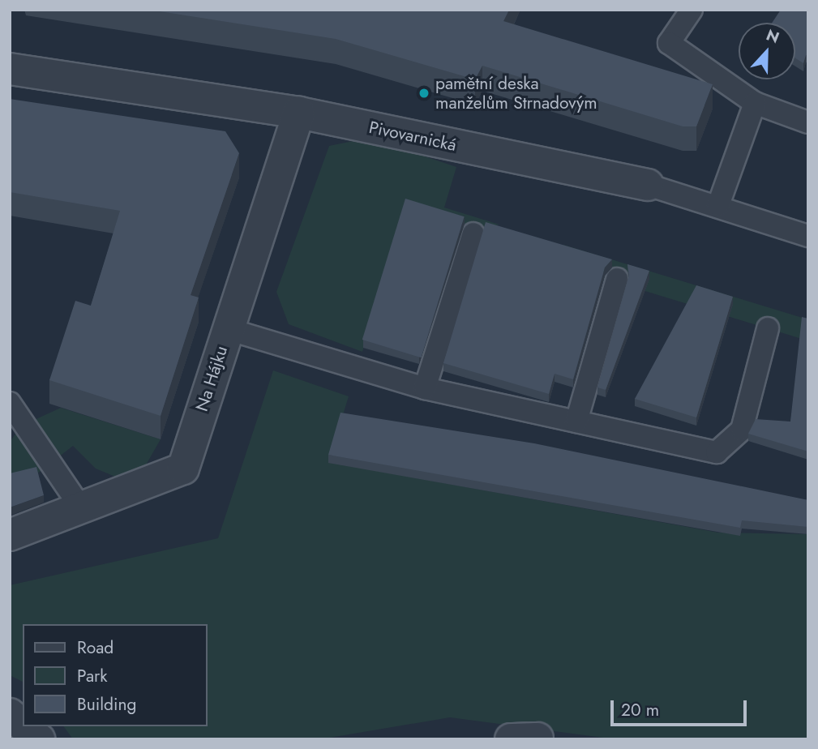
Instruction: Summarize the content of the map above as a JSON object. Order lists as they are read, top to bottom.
{
  "streets": {
    "street": ["Pivovarnická", "Na Hájku"]
  },
  "crossings": [
    ["Pivovarnická", "Na Hájku"]
  ],
  "places": ["pamětní deska manželům Strnadovým"],
  "legend": ["Road", "Park", "Building"],
  "scale_bar": "20 m",
  "north": "top"
}
